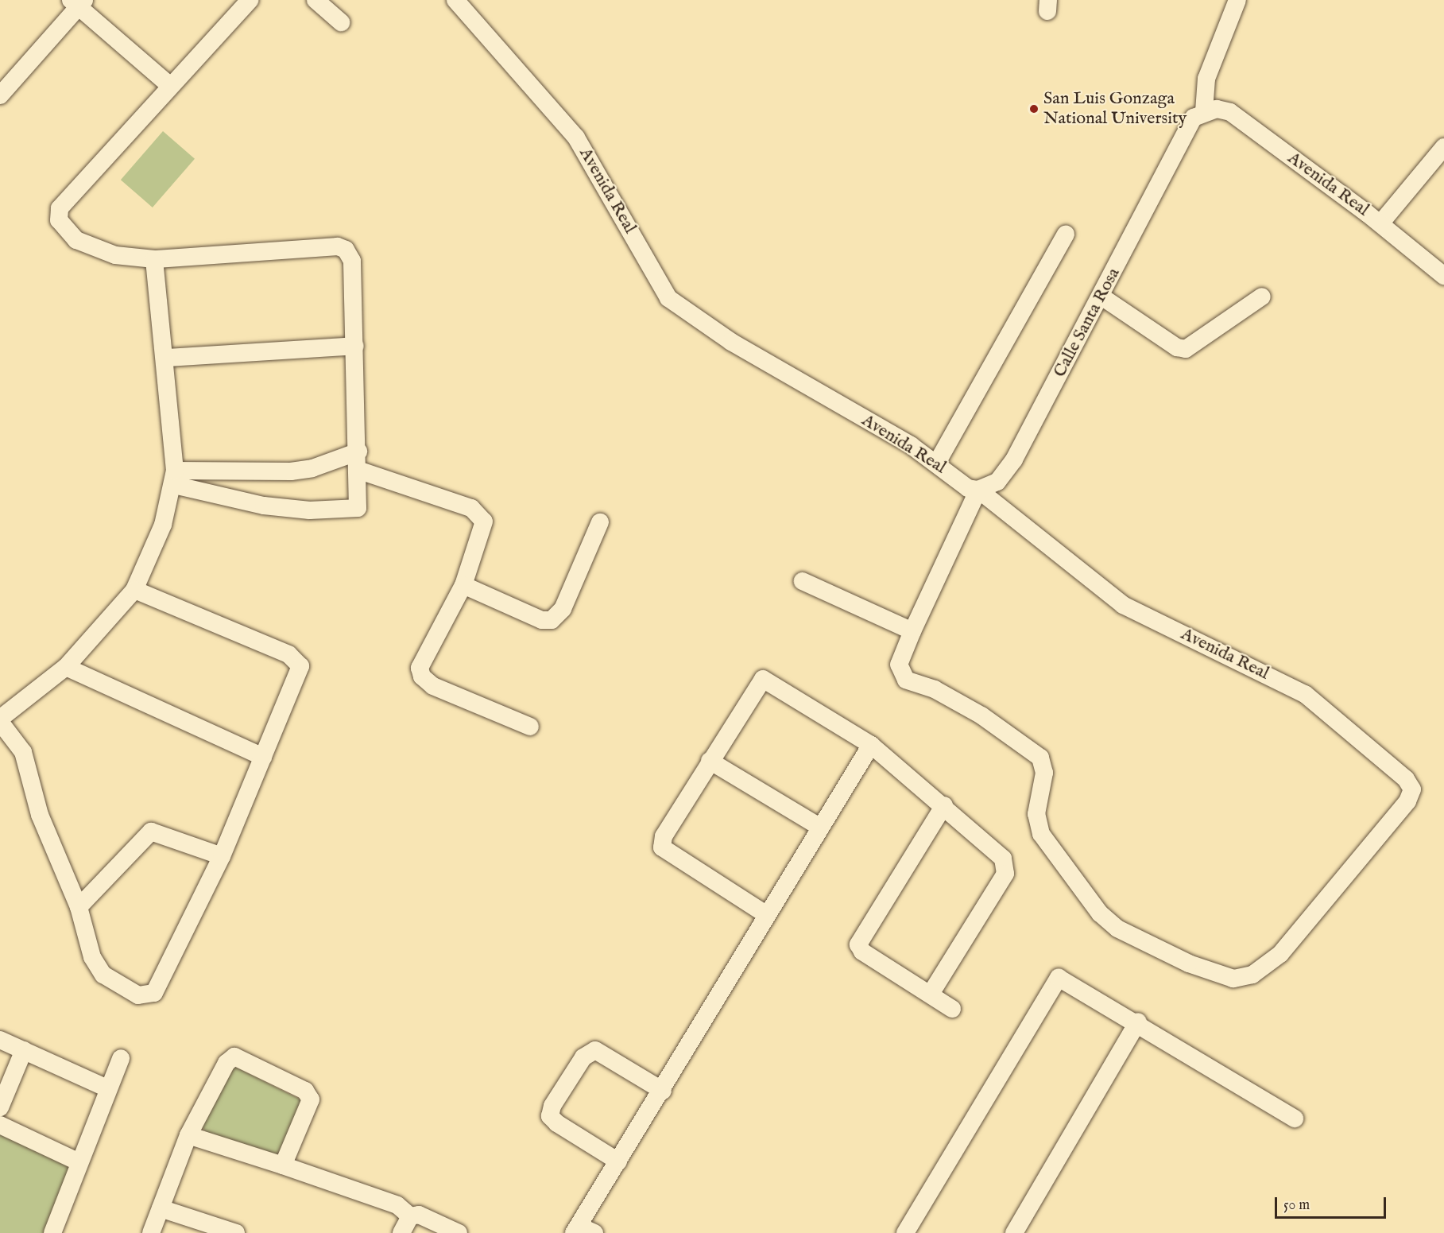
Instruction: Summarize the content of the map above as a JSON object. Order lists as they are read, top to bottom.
{
  "streets": {
    "street": ["Avenida Real", "Calle Santa Rosa"]
  },
  "crossings": [
    ["Avenida Real", "Calle Santa Rosa"]
  ],
  "places": ["San Luis Gonzaga National University"],
  "scale_bar": "50 m"
}
